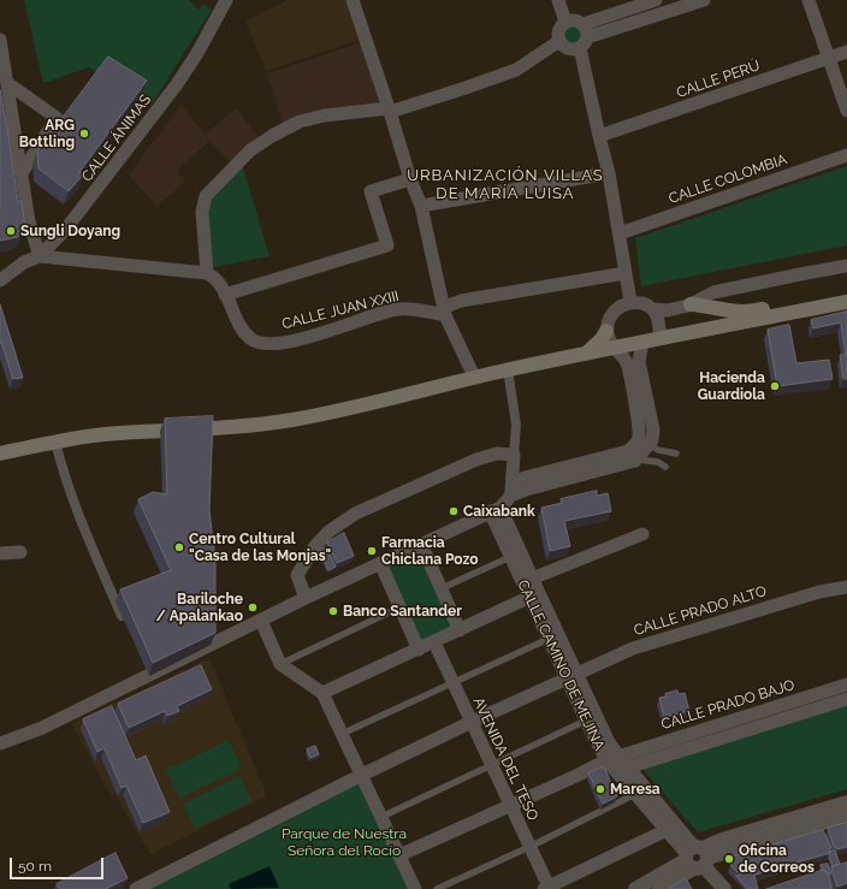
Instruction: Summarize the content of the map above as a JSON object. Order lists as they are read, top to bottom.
{
  "streets": {
    "street": [
      "CALLE PERÚ",
      "CALLE ÁNIMAS",
      "CALLE COLOMBIA",
      "CALLE JUAN XXIII",
      "CALLE PRADO ALTO",
      "CALLE CAMINO DE MEJINA",
      "CALLE PRADO BAJO",
      "AVENIDA DEL TESO"
    ]
  },
  "crossings": [
    ["CALLE PRADO ALTO", "CALLE CAMINO DE MEJINA"],
    ["CALLE PRADO ALTO", "AVENIDA DEL TESO"],
    ["CALLE CAMINO DE MEJINA", "CALLE PRADO BAJO"],
    ["CALLE PRADO BAJO", "AVENIDA DEL TESO"]
  ],
  "districts": ["URBANIZACIÓN VILLAS DE MARÍA LUISA"],
  "parks": ["Parque de Nuestra Señora del Rocío"],
  "places": [
    "ARG Bottling",
    "Sungli Doyang",
    "Hacienda Guardiola",
    "Caixabank",
    "Centro Cultural \"Casa de las Monjas\"",
    "Farmacia Chiclana Pozo",
    "Bariloche / Apalankao",
    "Banco Santander",
    "Maresa",
    "Oficina de Correos"
  ],
  "scale_bar": "50 m"
}
